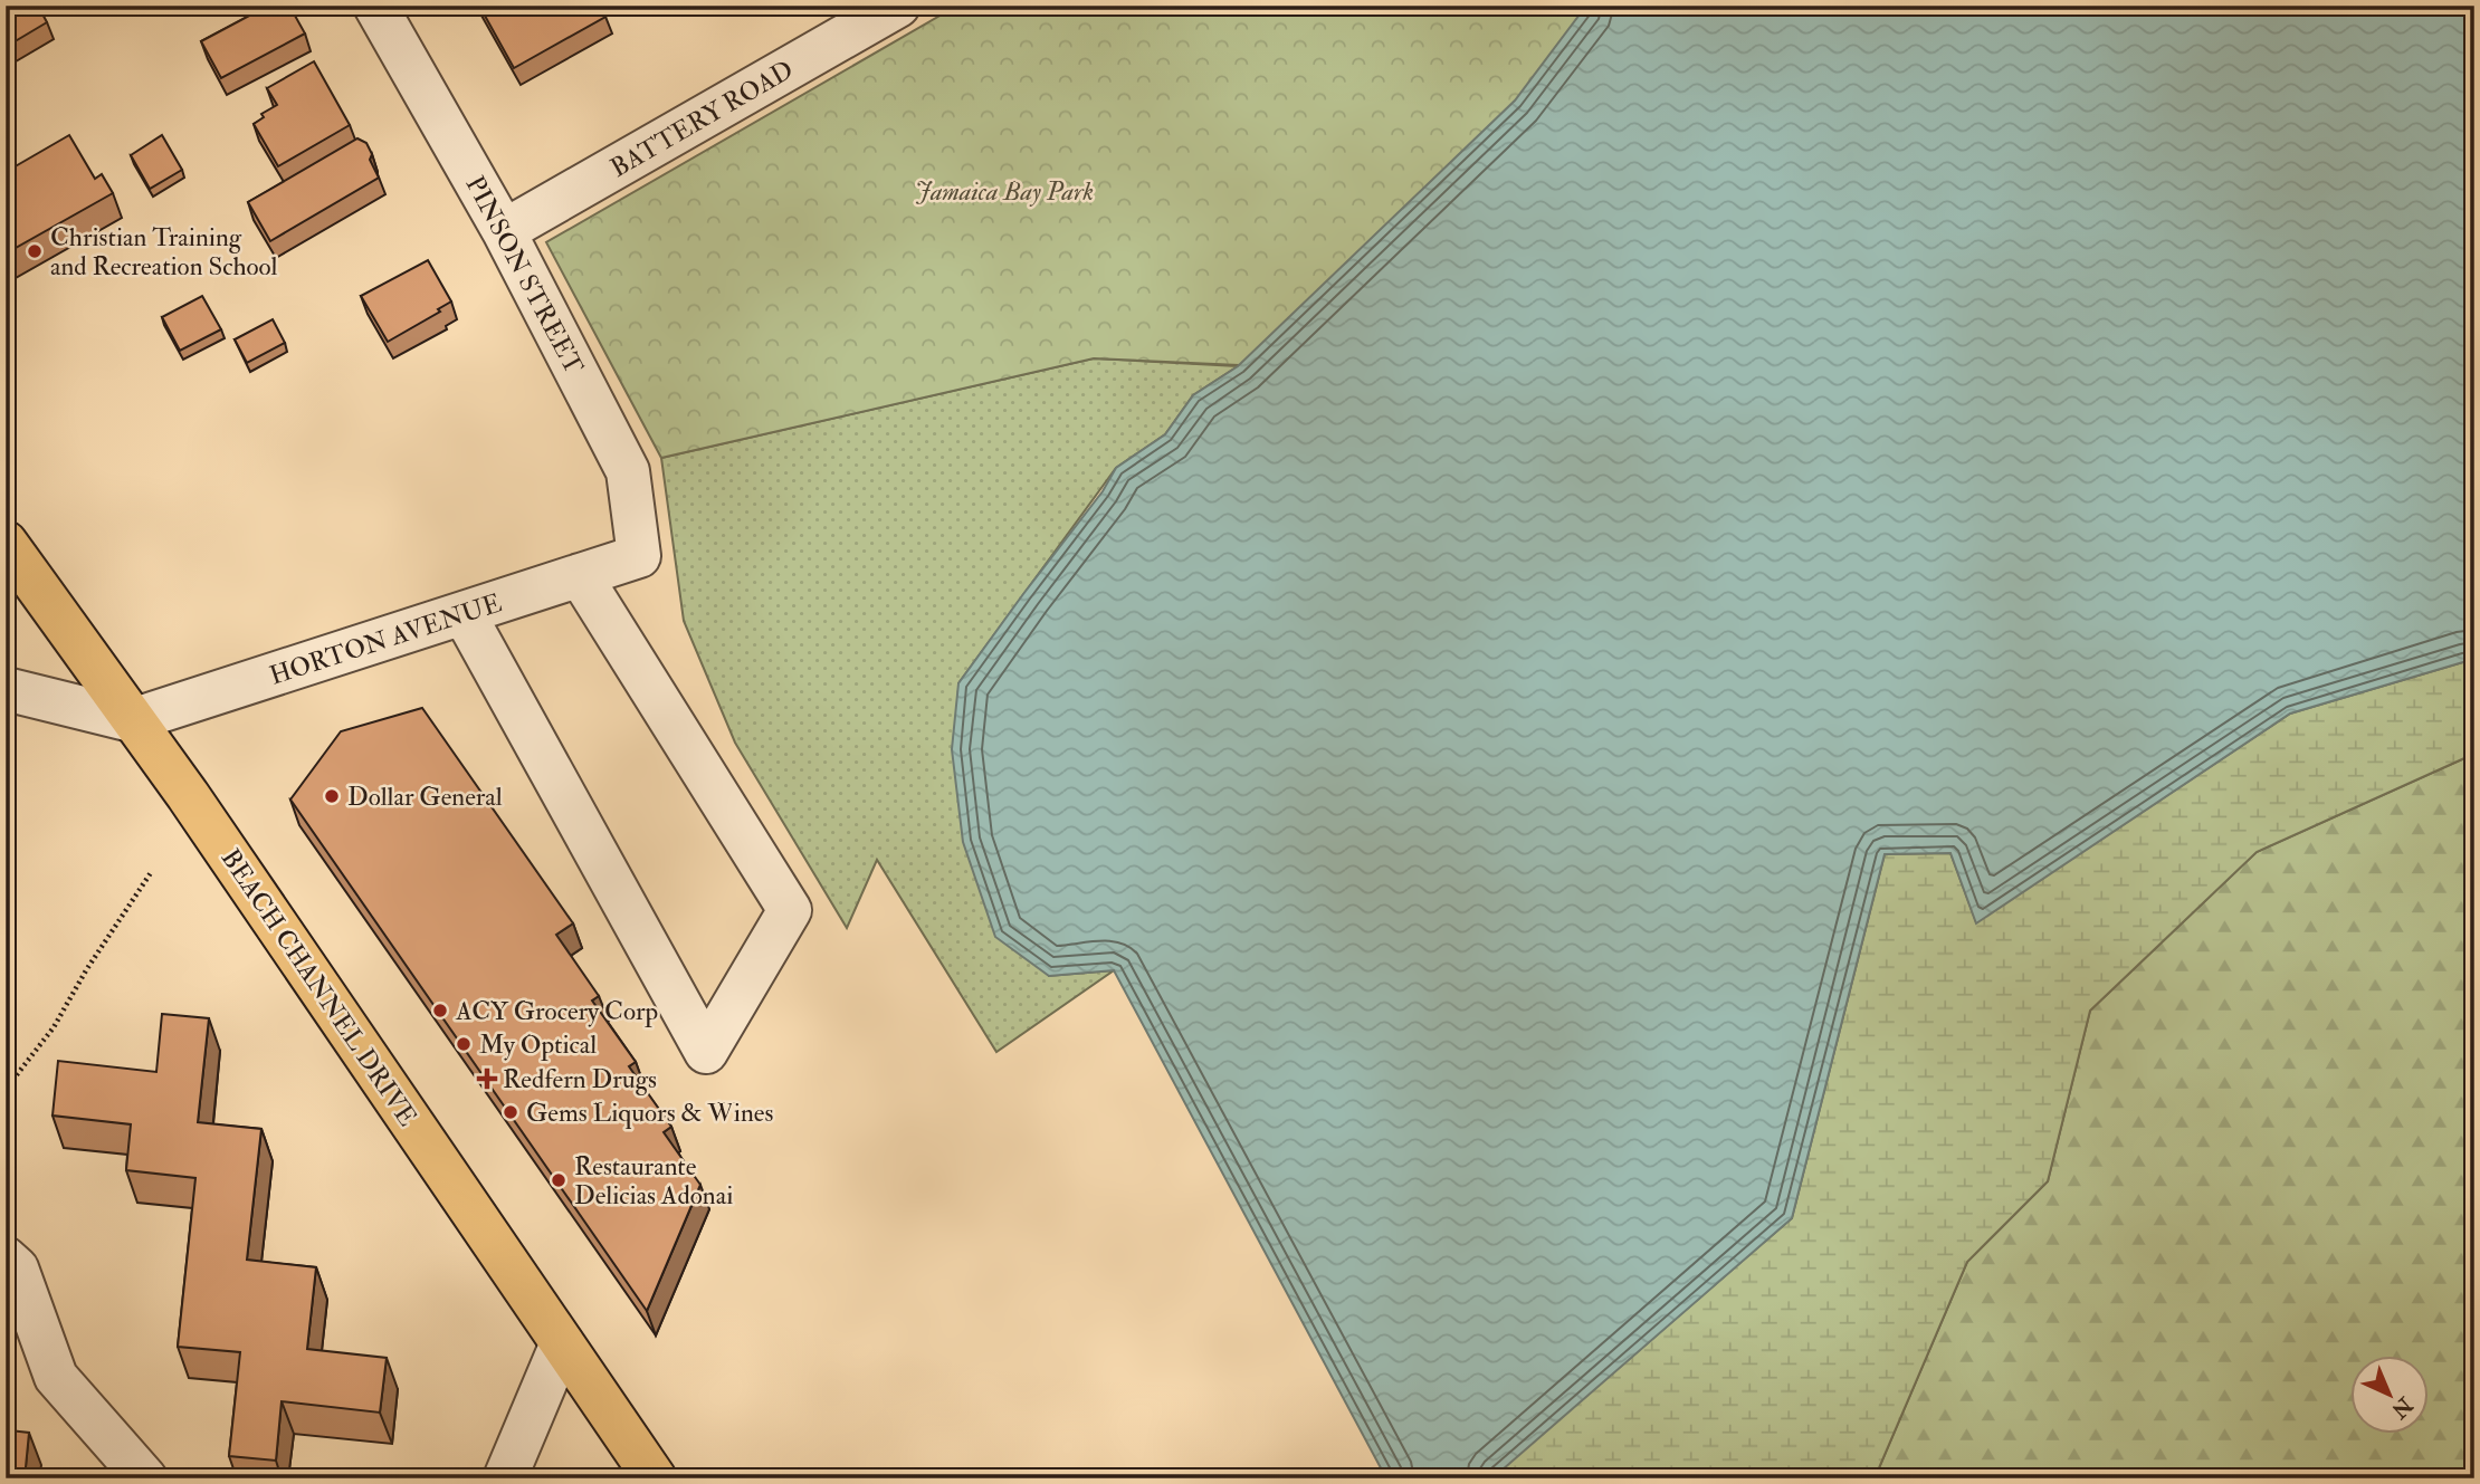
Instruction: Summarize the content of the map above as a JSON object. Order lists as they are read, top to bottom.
{
  "streets": {
    "main road": ["BEACH CHANNEL DRIVE"],
    "street": ["BATTERY ROAD", "PINSON STREET", "HORTON AVENUE"]
  },
  "crossings": [
    ["BATTERY ROAD", "PINSON STREET"],
    ["PINSON STREET", "HORTON AVENUE"],
    ["HORTON AVENUE", "BEACH CHANNEL DRIVE"]
  ],
  "parks": ["Jamaica Bay Park"],
  "places": {
    "other": [
      "Christian Training and Recreation School",
      "Dollar General",
      "ACY Grocery Corp",
      "My Optical",
      "Gems Liquors & Wines",
      "Restaurante Delicias Adonai"
    ],
    "health": ["Redfern Drugs"]
  },
  "north": "bottom right"
}
